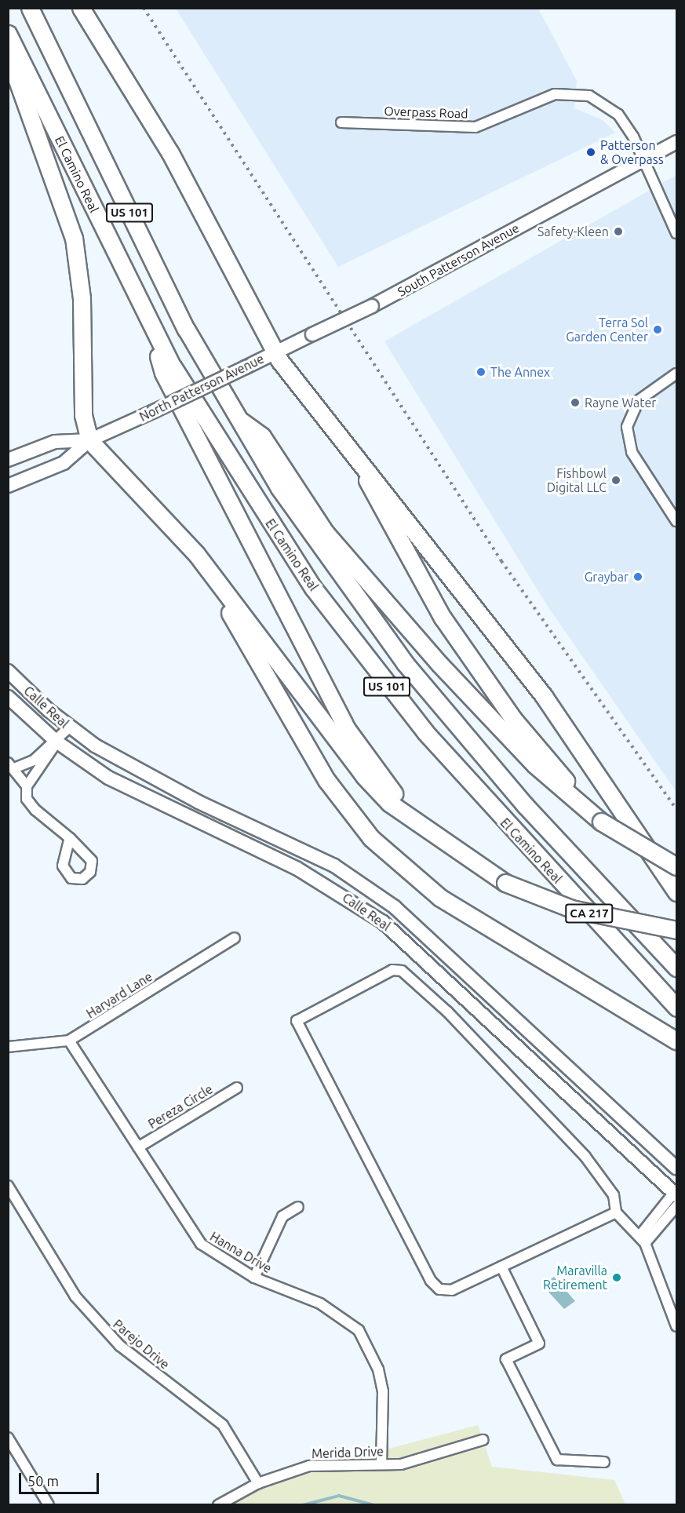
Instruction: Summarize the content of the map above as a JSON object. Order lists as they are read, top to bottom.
{
  "streets": {
    "highway": ["El Camino Real", "US 101", "CA 217"],
    "main road": ["South Patterson Avenue", "North Patterson Avenue", "Calle Real"],
    "street": [
      "Overpass Road",
      "Harvard Lane",
      "Pereza Circle",
      "Hanna Drive",
      "Parejo Drive",
      "Merida Drive"
    ]
  },
  "crossings": [
    ["Overpass Road", "South Patterson Avenue"],
    ["South Patterson Avenue", "North Patterson Avenue"],
    ["Harvard Lane", "Hanna Drive"],
    ["Pereza Circle", "Hanna Drive"],
    ["Hanna Drive", "Merida Drive"],
    ["Parejo Drive", "Merida Drive"]
  ],
  "places": [
    "Patterson & Overpass",
    "Safety-Kleen",
    "Terra Sol Garden Center",
    "The Annex",
    "Rayne Water",
    "Fishbowl Digital LLC",
    "Graybar",
    "Maravilla Retirement"
  ],
  "scale_bar": "50 m"
}
